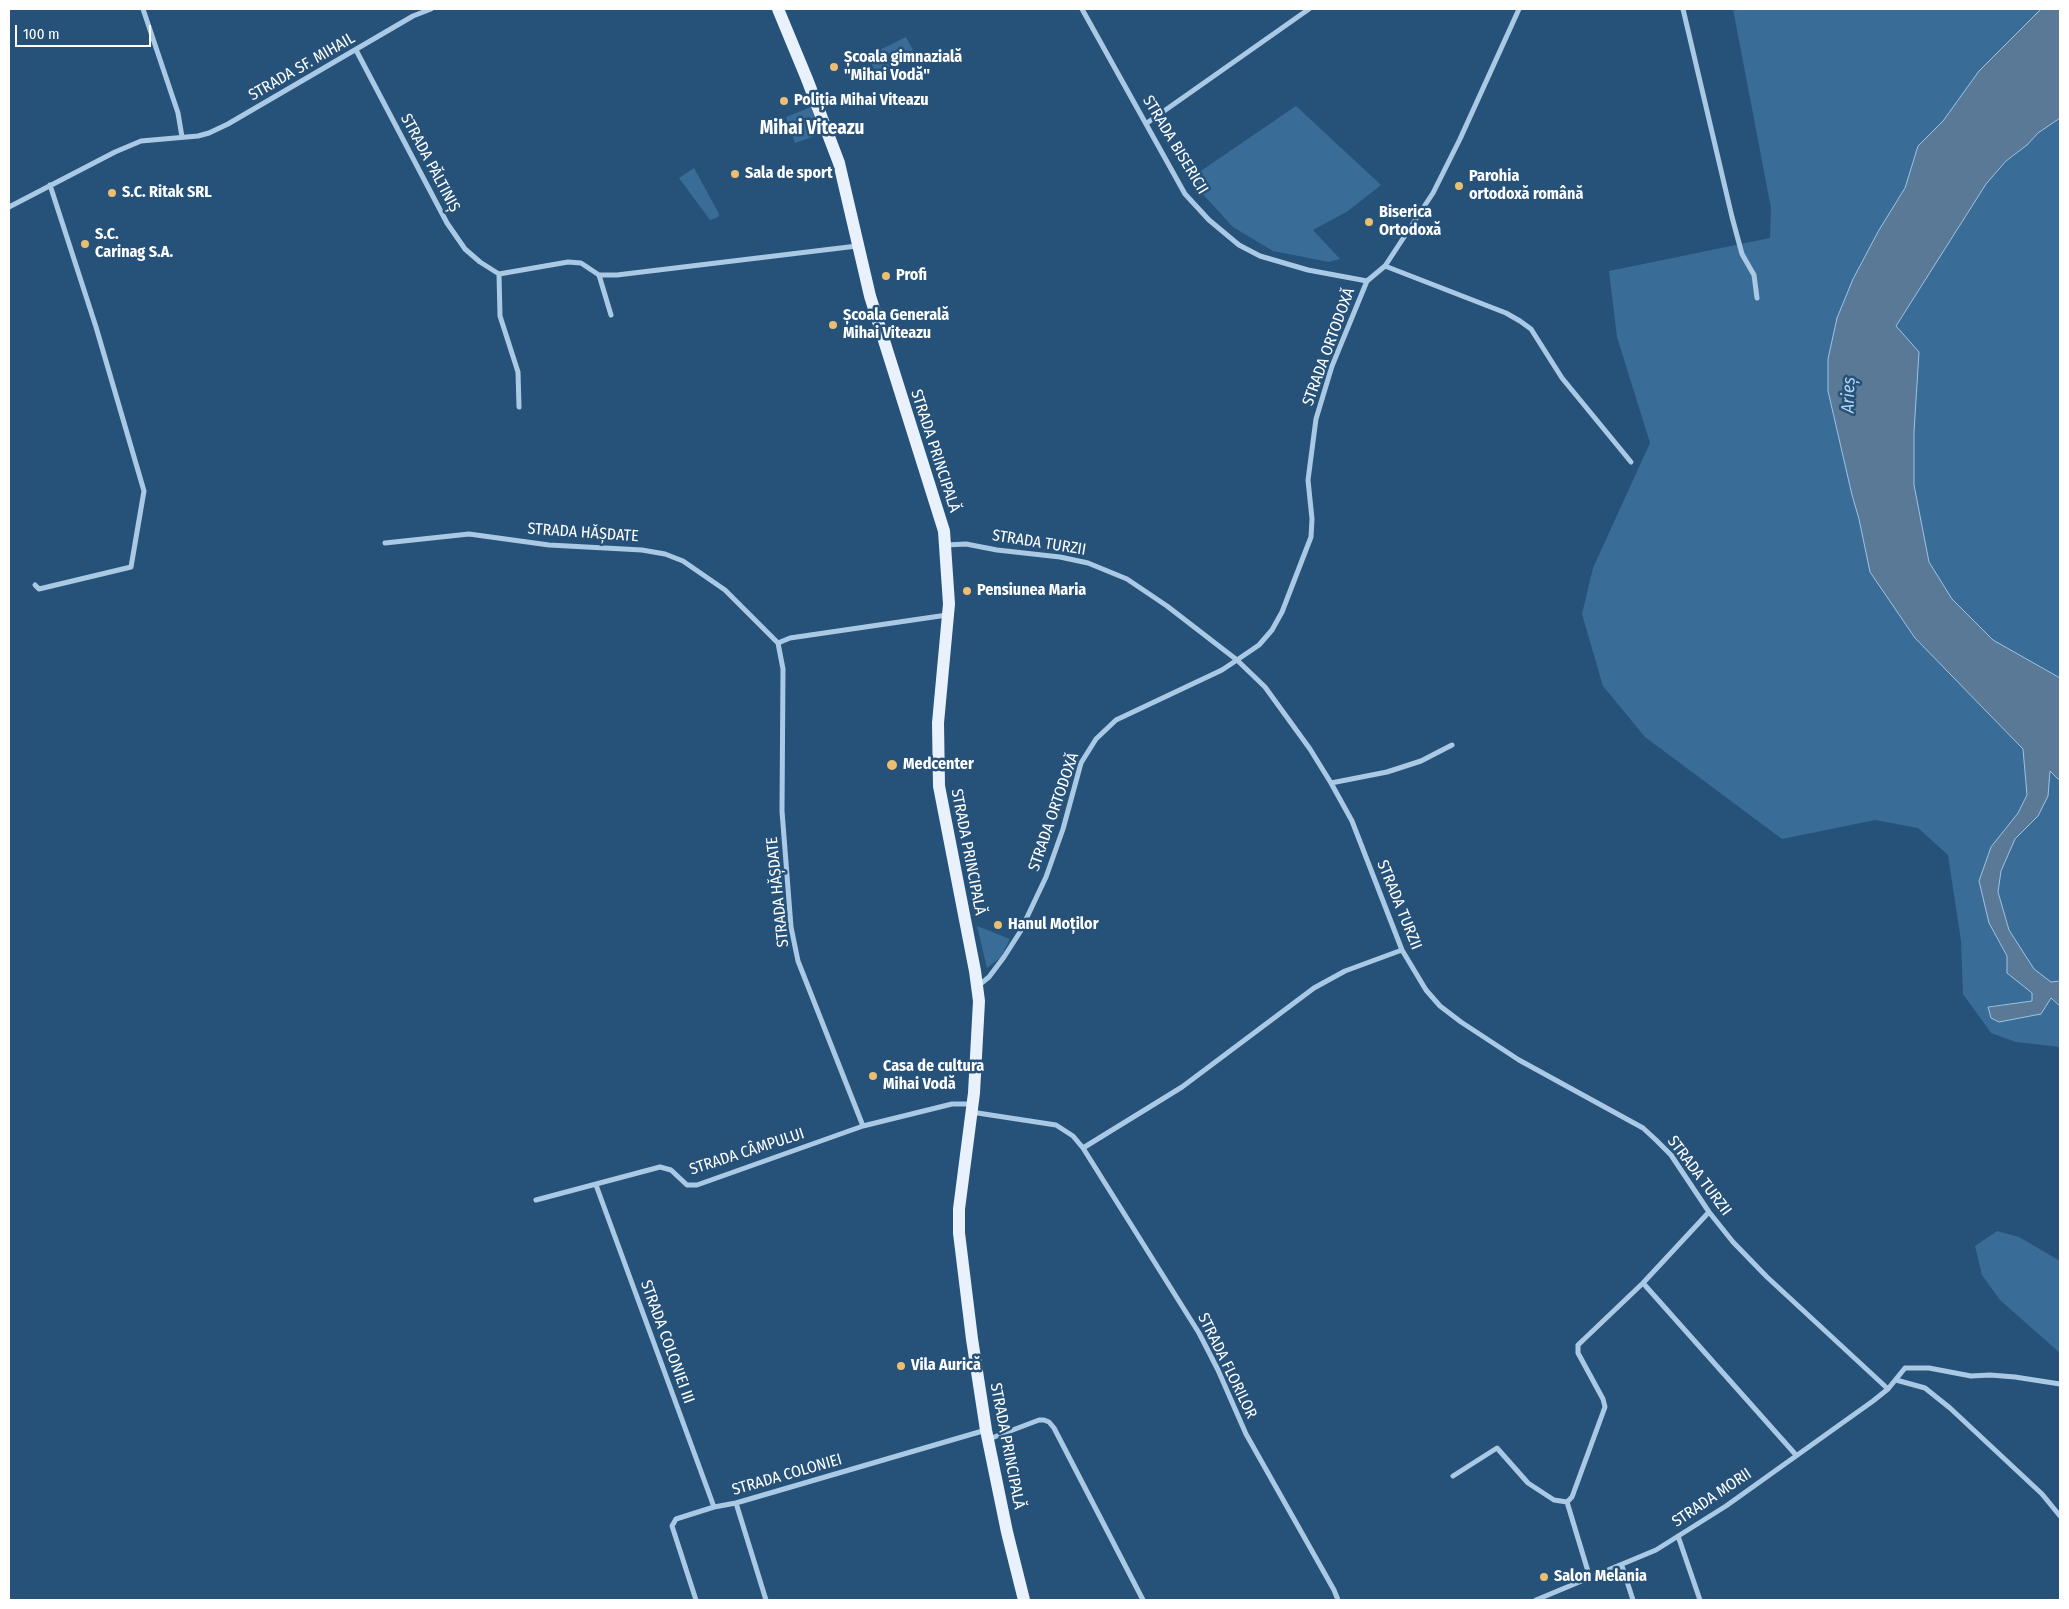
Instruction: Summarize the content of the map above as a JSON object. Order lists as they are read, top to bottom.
{
  "streets": {
    "main road": ["STRADA PRINCIPALĂ"],
    "street": [
      "STRADA SF. MIHAIL",
      "STRADA BISERICII",
      "STRADA PĂLTINIȘ",
      "STRADA ORTODOXĂ",
      "STRADA HĂȘDATE",
      "STRADA TURZII",
      "STRADA CÂMPULUI",
      "STRADA COLONIEI III",
      "STRADA FLORILOR",
      "STRADA COLONIEI",
      "STRADA MORII"
    ]
  },
  "crossings": [
    ["STRADA SF. MIHAIL", "STRADA PĂLTINIȘ"],
    ["STRADA BISERICII", "STRADA ORTODOXĂ"],
    ["STRADA ORTODOXĂ", "STRADA PRINCIPALĂ"],
    ["STRADA ORTODOXĂ", "STRADA TURZII"],
    ["STRADA PRINCIPALĂ", "STRADA TURZII"],
    ["STRADA PRINCIPALĂ", "STRADA CÂMPULUI"],
    ["STRADA PRINCIPALĂ", "STRADA FLORILOR"],
    ["STRADA PRINCIPALĂ", "STRADA COLONIEI"],
    ["STRADA HĂȘDATE", "STRADA CÂMPULUI"],
    ["STRADA TURZII", "STRADA MORII"],
    ["STRADA CÂMPULUI", "STRADA COLONIEI III"],
    ["STRADA CÂMPULUI", "STRADA FLORILOR"],
    ["STRADA COLONIEI III", "STRADA COLONIEI"]
  ],
  "districts": ["Mihai Viteazu"],
  "water": ["Arieș"],
  "places": [
    "Școala gimnazială \"Mihai Vodă\"",
    "Poliția Mihai Viteazu",
    "Sala de sport",
    "Parohia ortodoxă română",
    "S.C. Ritak SRL",
    "Biserica Ortodoxă",
    "S.C. Carinag S.A.",
    "Profi",
    "Școala Generală Mihai Viteazu",
    "Pensiunea Maria",
    "Medcenter",
    "Hanul Moților",
    "Casa de cultura Mihai Vodă",
    "Vila Aurică",
    "Salon Melania"
  ],
  "scale_bar": "100 m"
}
